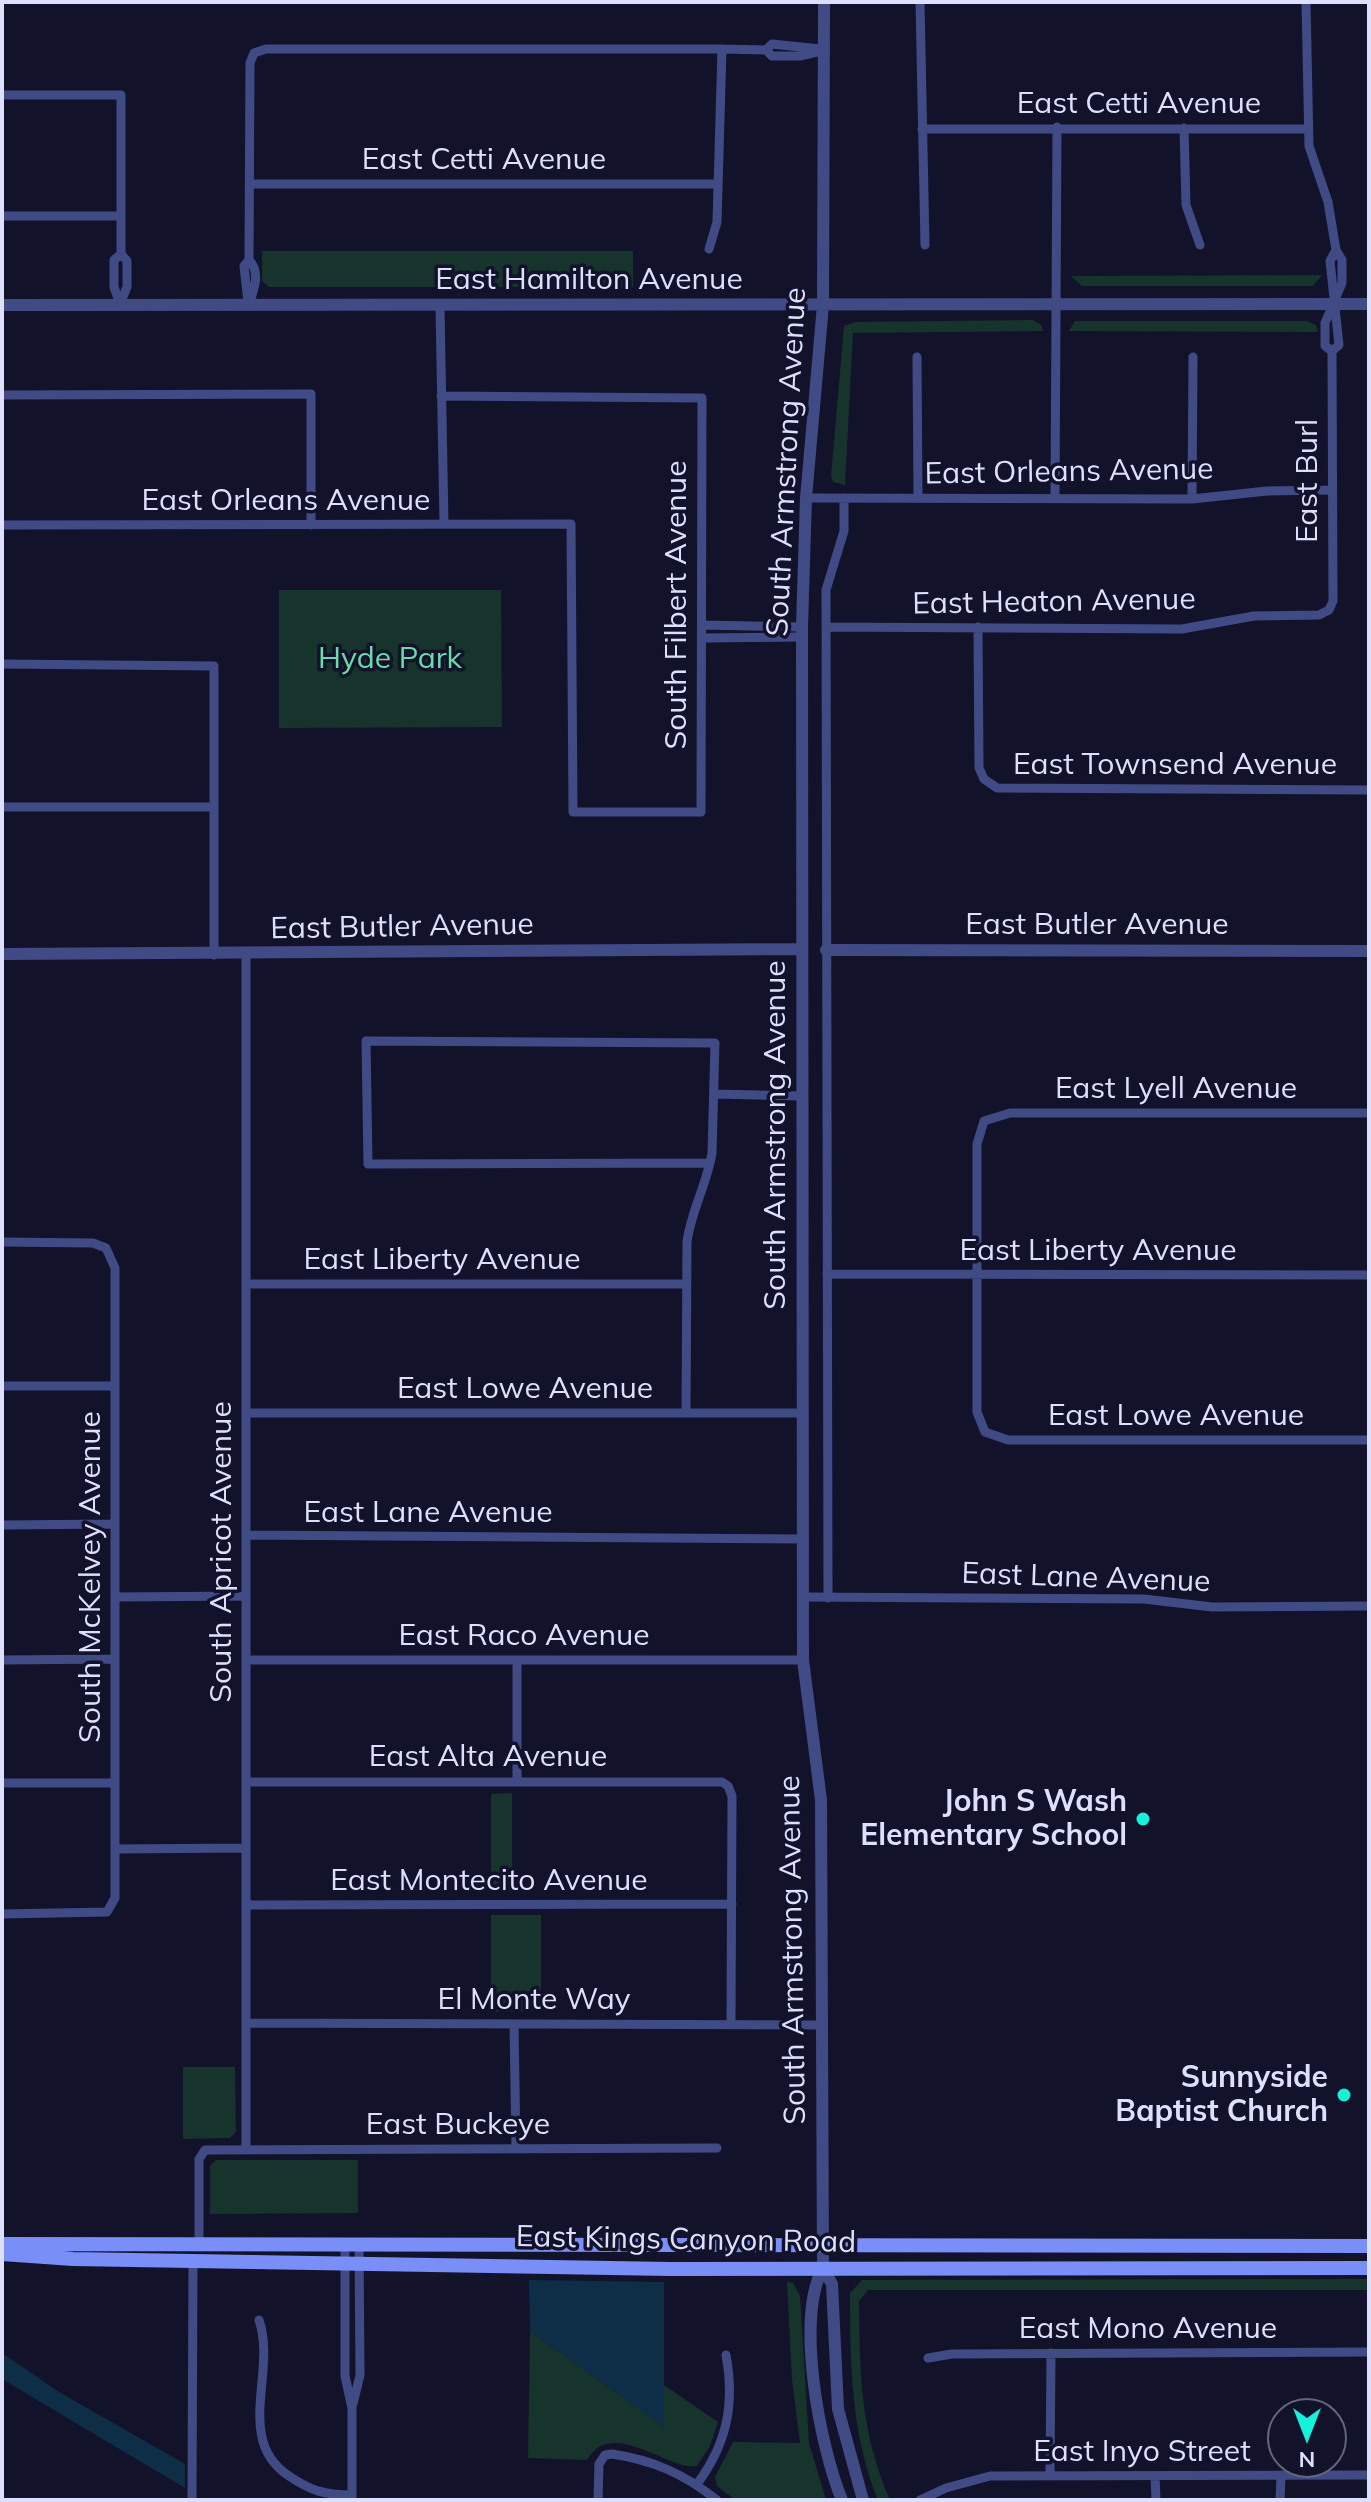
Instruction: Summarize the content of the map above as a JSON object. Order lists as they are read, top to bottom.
{
  "streets": {
    "main road": ["East Kings Canyon Road"],
    "street": [
      "East Cetti Avenue",
      "East Hamilton Avenue",
      "South Armstrong Avenue",
      "East Orleans Avenue",
      "East Burl",
      "East Heaton Avenue",
      "South Filbert Avenue",
      "East Townsend Avenue",
      "East Butler Avenue",
      "East Lyell Avenue",
      "East Liberty Avenue",
      "East Lowe Avenue",
      "East Lane Avenue",
      "South Apricot Avenue",
      "South McKelvey Avenue",
      "East Raco Avenue",
      "East Alta Avenue",
      "East Montecito Avenue",
      "El Monte Way",
      "East Buckeye",
      "East Mono Avenue",
      "East Inyo Street"
    ]
  },
  "crossings": [
    ["East Cetti Avenue", "East Burl"],
    ["East Hamilton Avenue", "South Armstrong Avenue"],
    ["East Hamilton Avenue", "East Burl"],
    ["South Armstrong Avenue", "East Orleans Avenue"],
    ["South Armstrong Avenue", "East Heaton Avenue"],
    ["South Armstrong Avenue", "East Butler Avenue"],
    ["South Armstrong Avenue", "East Liberty Avenue"],
    ["South Armstrong Avenue", "East Lowe Avenue"],
    ["South Armstrong Avenue", "East Lane Avenue"],
    ["South Armstrong Avenue", "East Raco Avenue"],
    ["South Armstrong Avenue", "El Monte Way"],
    ["South Armstrong Avenue", "East Kings Canyon Road"],
    ["East Orleans Avenue", "East Burl"],
    ["East Orleans Avenue", "South Filbert Avenue"],
    ["East Burl", "East Heaton Avenue"],
    ["East Heaton Avenue", "East Townsend Avenue"],
    ["East Butler Avenue", "South Apricot Avenue"],
    ["East Lyell Avenue", "East Liberty Avenue"],
    ["East Lyell Avenue", "East Lowe Avenue"],
    ["East Liberty Avenue", "East Lowe Avenue"],
    ["East Liberty Avenue", "South Apricot Avenue"],
    ["East Lowe Avenue", "South Apricot Avenue"],
    ["East Lane Avenue", "South Apricot Avenue"],
    ["South Apricot Avenue", "East Raco Avenue"],
    ["South Apricot Avenue", "East Alta Avenue"],
    ["South Apricot Avenue", "East Montecito Avenue"],
    ["South Apricot Avenue", "El Monte Way"],
    ["South Apricot Avenue", "East Buckeye"],
    ["East Alta Avenue", "East Montecito Avenue"],
    ["East Buckeye", "East Kings Canyon Road"]
  ],
  "parks": ["Hyde Park"],
  "places": ["John S Wash Elementary School", "Sunnyside Baptist Church"],
  "north": "bottom"
}
